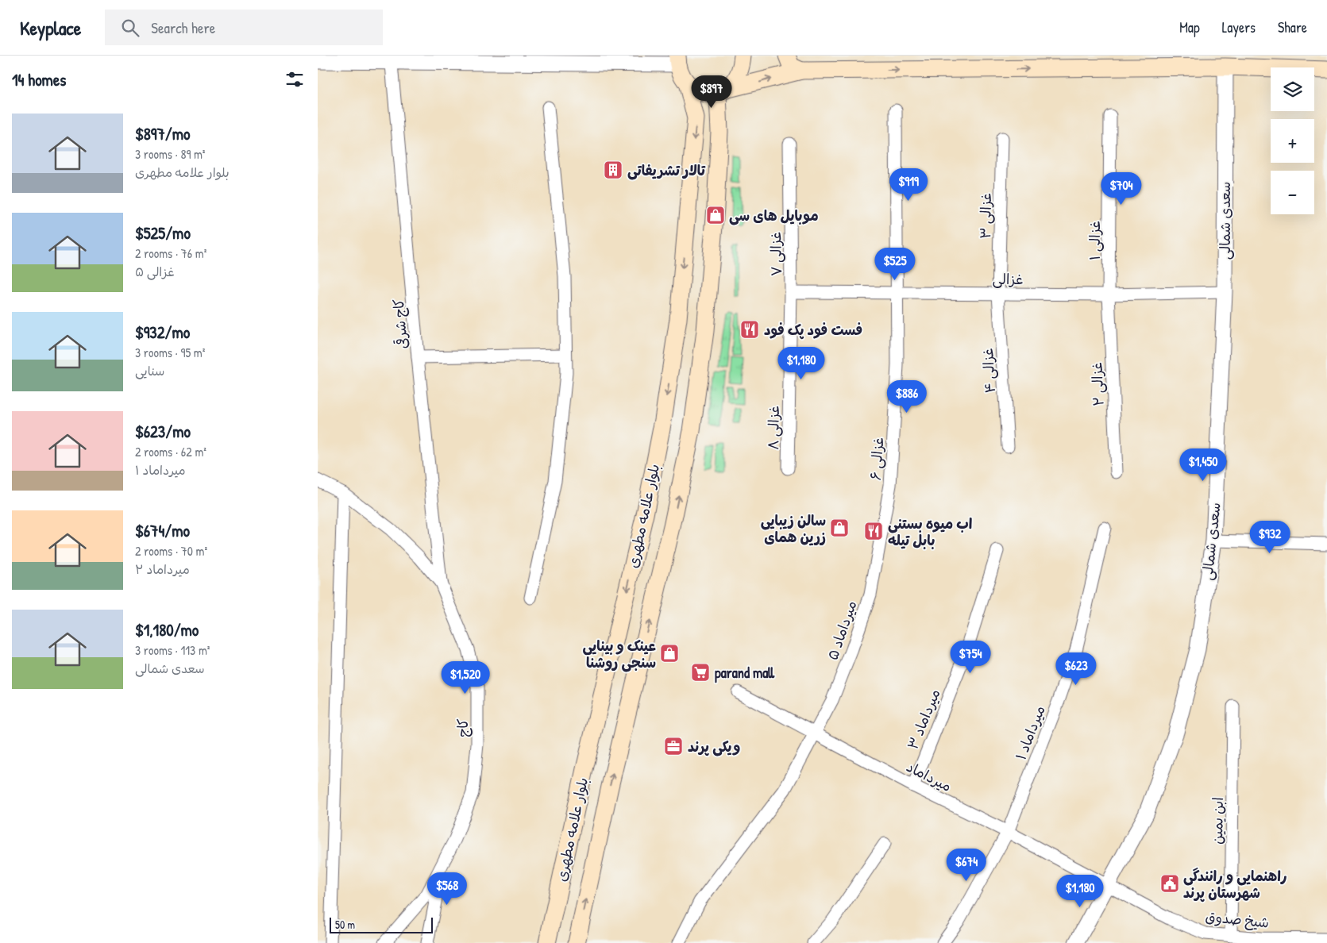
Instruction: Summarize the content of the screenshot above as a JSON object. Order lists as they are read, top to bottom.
{
  "streets": {
    "main road": ["بلوار علامه مطهری"],
    "street": [
      "غزالی ۳",
      "سعدی شمالی",
      "غزالی ۱",
      "غزالی ۷",
      "غزالی",
      "کاج شرقی",
      "غزالی ۴",
      "غزالی ۲",
      "غزالی ۸",
      "غزالی ۶",
      "میرداماد ۵",
      "میرداماد ۳",
      "کاج",
      "میرداماد ۱",
      "میرداماد",
      "ابن یمین",
      "شیخ صدوق"
    ]
  },
  "crossings": [
    ["غزالی ۳", "غزالی"],
    ["غزالی ۳", "غزالی ۴"],
    ["سعدی شمالی", "غزالی"],
    ["سعدی شمالی", "میرداماد"],
    ["سعدی شمالی", "شیخ صدوق"],
    ["غزالی ۱", "غزالی"],
    ["غزالی ۱", "غزالی ۲"],
    ["غزالی ۷", "غزالی"],
    ["غزالی ۷", "غزالی ۸"],
    ["غزالی", "غزالی ۴"],
    ["غزالی", "غزالی ۲"],
    ["غزالی", "غزالی ۸"],
    ["غزالی", "غزالی ۶"],
    ["کاج شرقی", "کاج"],
    ["غزالی ۶", "میرداماد ۵"],
    ["میرداماد ۵", "میرداماد"],
    ["میرداماد ۳", "میرداماد"],
    ["میرداماد ۱", "میرداماد"],
    ["میرداماد", "شیخ صدوق"],
    ["ابن یمین", "شیخ صدوق"]
  ],
  "places": {
    "building": ["تالار تشریفاتی"],
    "shop": ["موبایل های سی", "سالن زیبایی زرین همای", "عینک و بینایی سنجی روشنا"],
    "restaurant": ["فست فود پک فود", "اب میوه بستنی بابل تیله"],
    "supermarket": ["parand mall"],
    "office": ["ویکی پرند"],
    "public building": ["راهنمایی و رانندگی شهرستان پرند"]
  },
  "scale_bar": "50 m",
  "page": {
    "header": "Keyplace",
    "search": "Search here",
    "nav": ["Map", "Layers", "Share"],
    "heading": "14 homes",
    "map_buttons": ["+", "−"],
    "price": [
      "$897",
      "$919",
      "$704",
      "$525",
      "$1,180",
      "$886",
      "$1,450",
      "$932",
      "$754",
      "$623",
      "$1,520",
      "$674",
      "$568",
      "$1,180"
    ],
    "list": [
      {
        "name": "$897/mo",
        "note": "3 rooms · 89 m² · بلوار علامه مطهری"
      },
      {
        "name": "$525/mo",
        "note": "2 rooms · 76 m² · غزالی ۵"
      },
      {
        "name": "$932/mo",
        "note": "3 rooms · 95 m² · سنایی"
      },
      {
        "name": "$623/mo",
        "note": "2 rooms · 62 m² · میرداماد ۱"
      },
      {
        "name": "$674/mo",
        "note": "2 rooms · 70 m² · میرداماد ۲"
      },
      {
        "name": "$1,180/mo",
        "note": "3 rooms · 113 m² · سعدی شمالی"
      }
    ],
    "scale": "50 m"
  }
}
